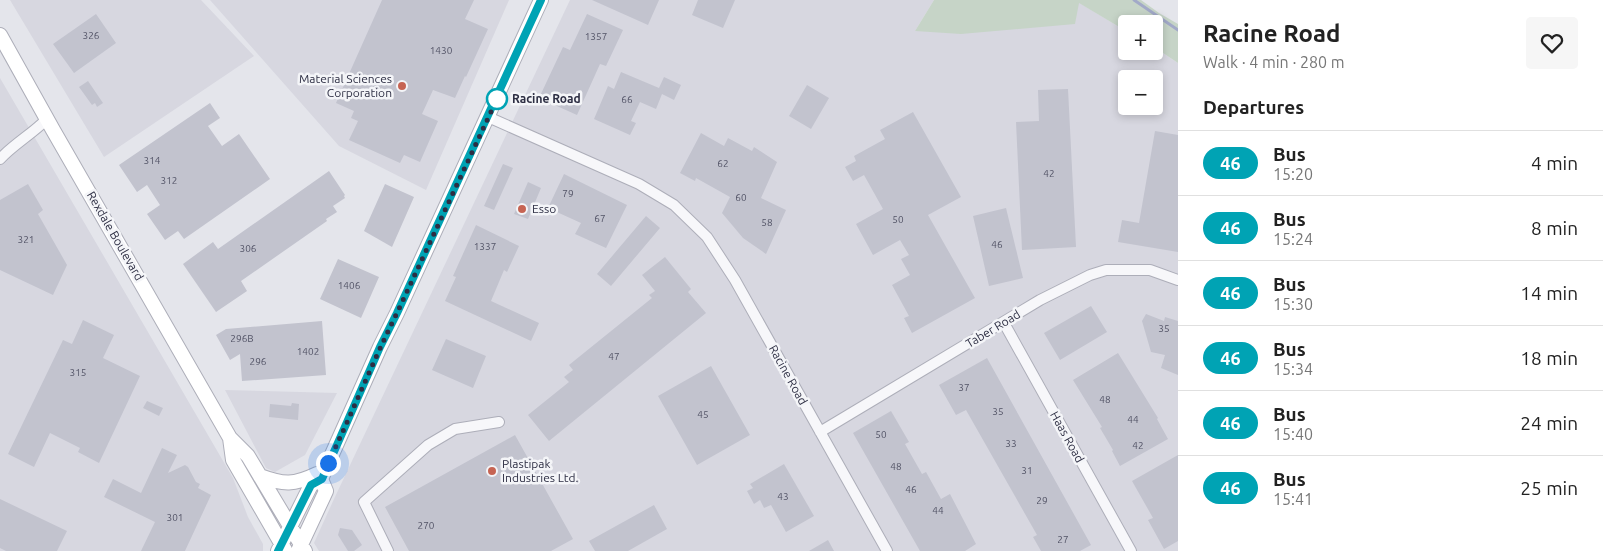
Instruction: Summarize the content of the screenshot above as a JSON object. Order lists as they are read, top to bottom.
{
  "streets": {
    "main road": ["Rexdale Boulevard"],
    "street": ["Taber Road", "Racine Road", "Haas Road"]
  },
  "crossings": [
    ["Taber Road", "Racine Road"],
    ["Taber Road", "Haas Road"]
  ],
  "places": [
    "Material Sciences Corporation",
    "Racine Road",
    "Esso",
    "Plastipak Industries Ltd."
  ],
  "lines": ["bus line 46"],
  "house_numbers": [
    "326",
    "1357",
    "1430",
    "66",
    "314",
    "62",
    "42",
    "312",
    "79",
    "60",
    "67",
    "50",
    "58",
    "321",
    "46",
    "1337",
    "306",
    "1406",
    "35",
    "296B",
    "1402",
    "47",
    "296",
    "315",
    "37",
    "48",
    "35",
    "45",
    "44",
    "50",
    "33",
    "42",
    "48",
    "31",
    "46",
    "43",
    "29",
    "44",
    "301",
    "270",
    "27"
  ],
  "page": {
    "heading": [
      ["Racine Road", "Walk · 4 min · 280 m"],
      "Departures"
    ],
    "map_buttons": ["+", "−"],
    "list": [
      {
        "mark": "46",
        "name": "Bus",
        "note": "15:20",
        "value": "4 min"
      },
      {
        "mark": "46",
        "name": "Bus",
        "note": "15:24",
        "value": "8 min"
      },
      {
        "mark": "46",
        "name": "Bus",
        "note": "15:30",
        "value": "14 min"
      },
      {
        "mark": "46",
        "name": "Bus",
        "note": "15:34",
        "value": "18 min"
      },
      {
        "mark": "46",
        "name": "Bus",
        "note": "15:40",
        "value": "24 min"
      },
      {
        "mark": "46",
        "name": "Bus",
        "note": "15:41",
        "value": "25 min"
      }
    ]
  }
}
